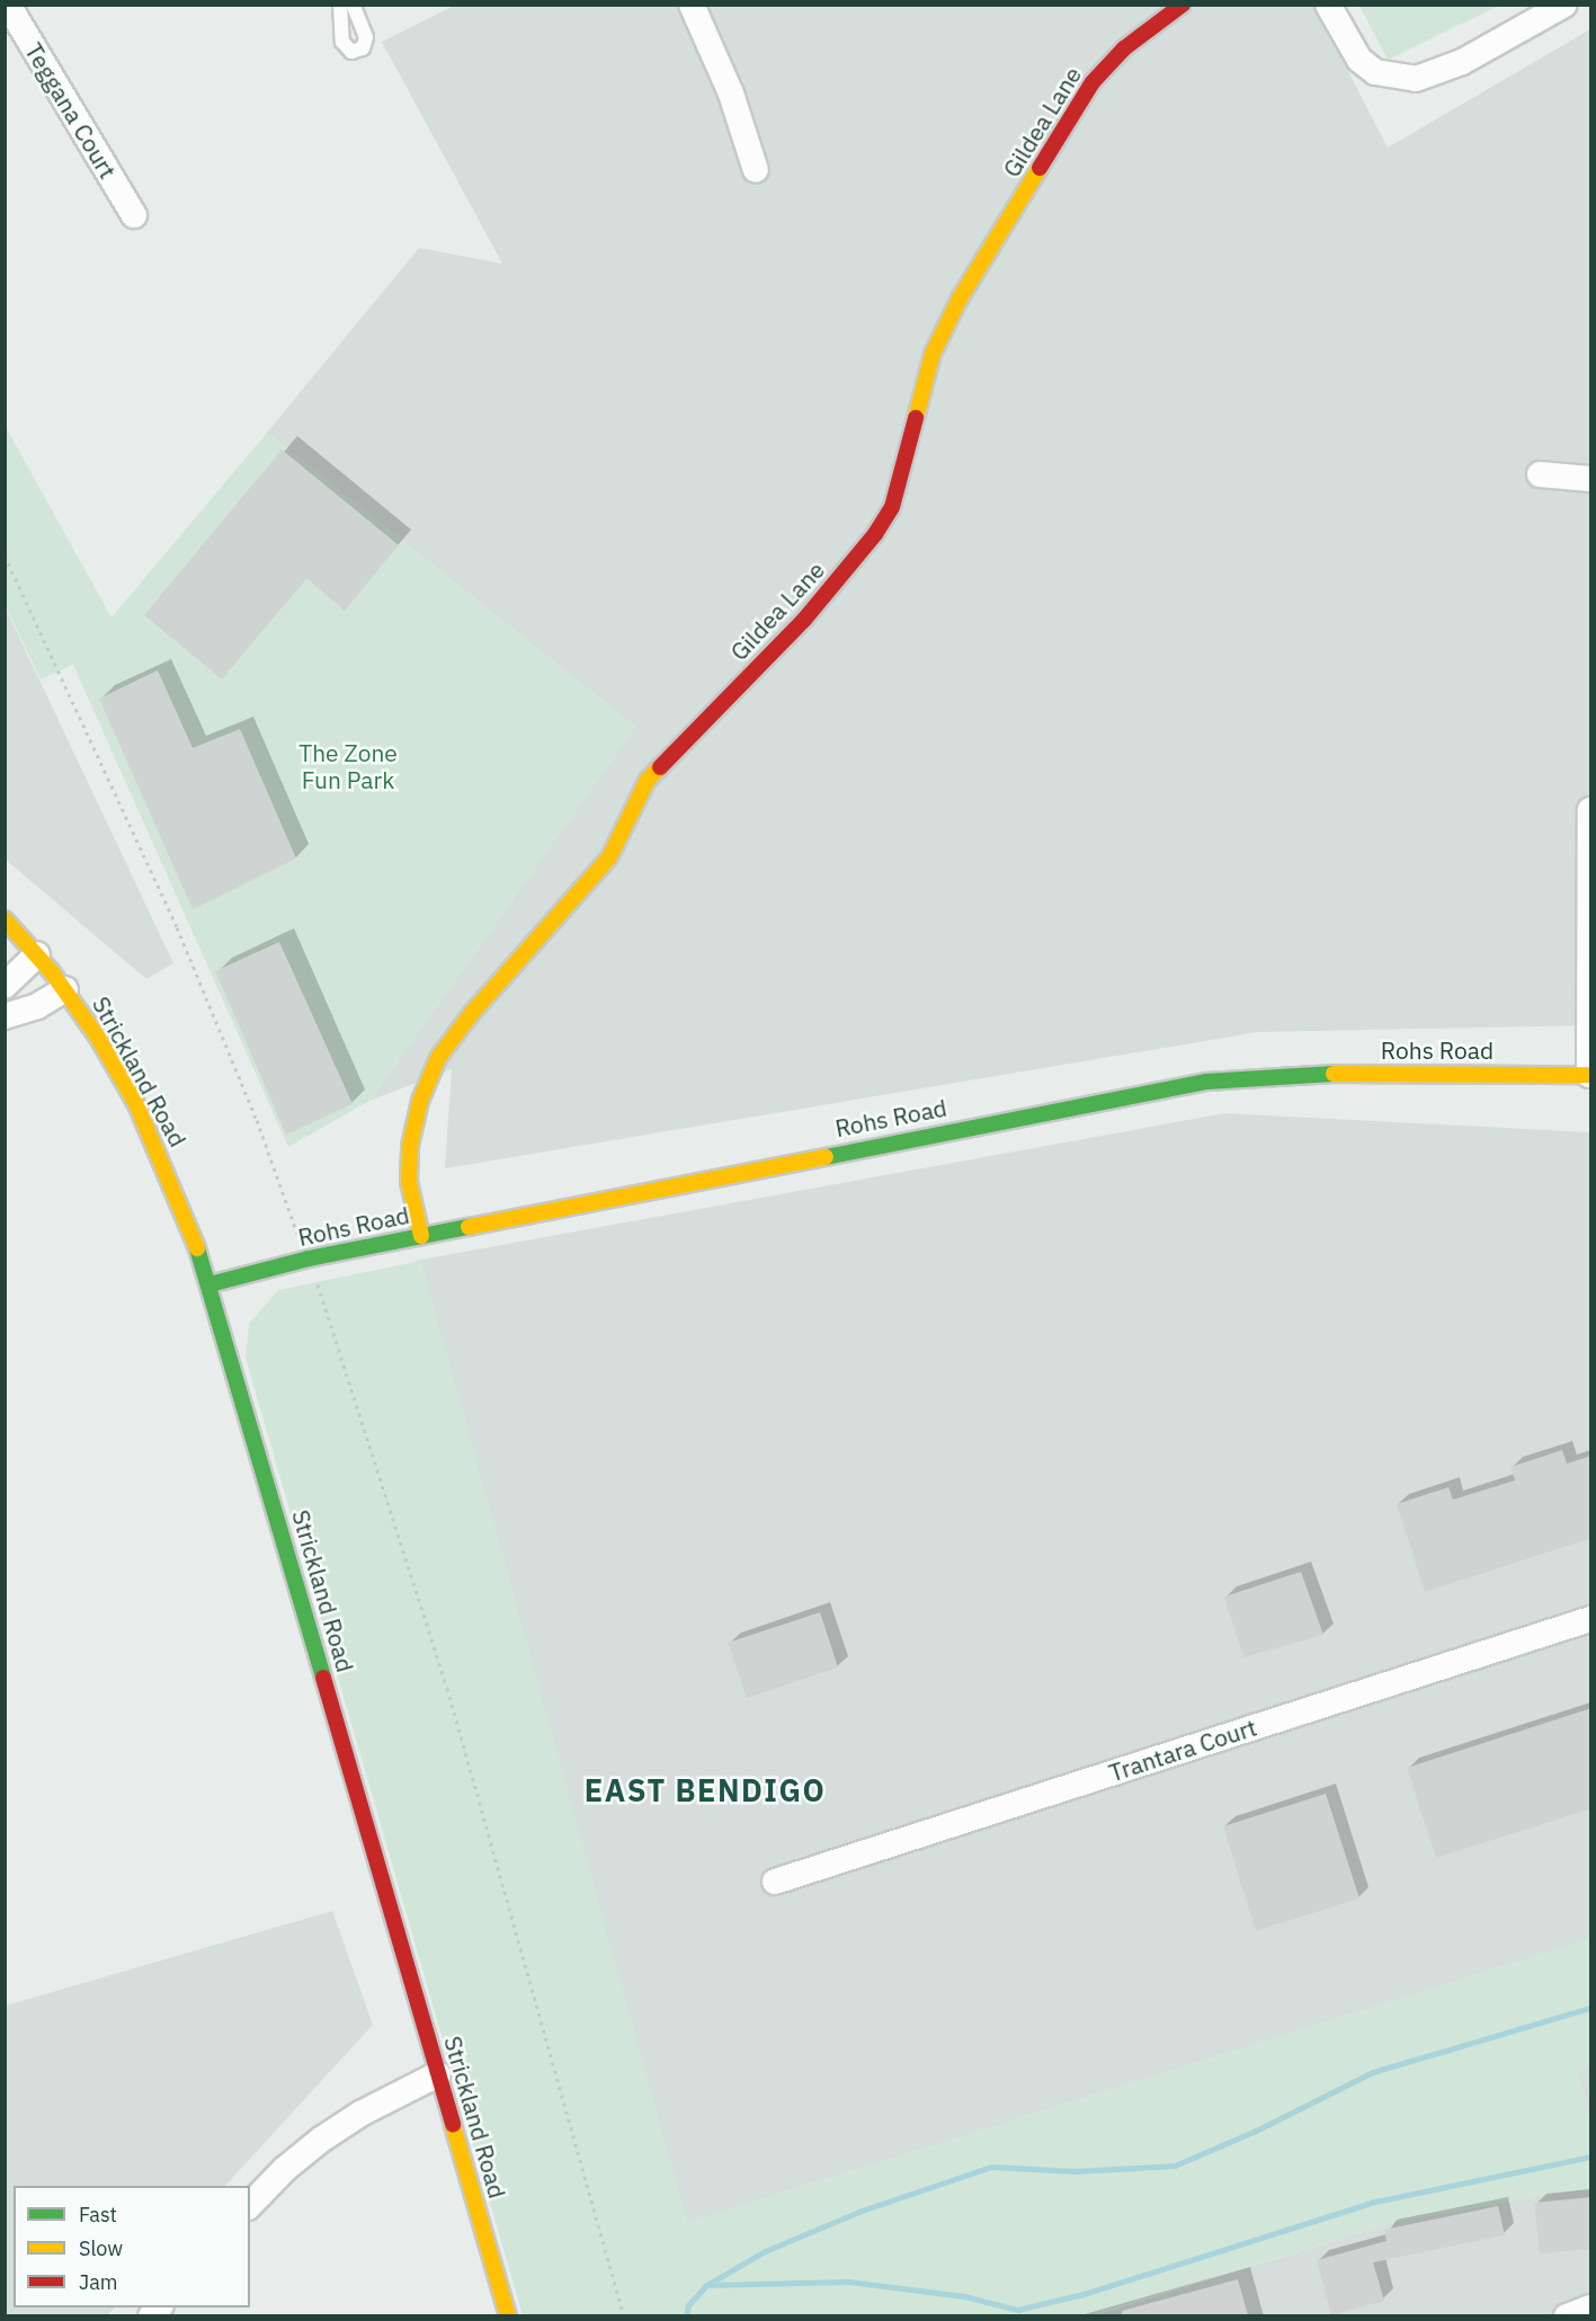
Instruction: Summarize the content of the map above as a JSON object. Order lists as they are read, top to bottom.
{
  "streets": {
    "main road": ["Gildea Lane", "Rohs Road", "Strickland Road"],
    "street": ["Teggana Court", "Trantara Court"]
  },
  "crossings": [
    ["Gildea Lane", "Rohs Road"],
    ["Rohs Road", "Strickland Road"]
  ],
  "districts": ["EAST BENDIGO"],
  "parks": ["The Zone Fun Park"],
  "legend": ["Fast", "Slow", "Jam"]
}
